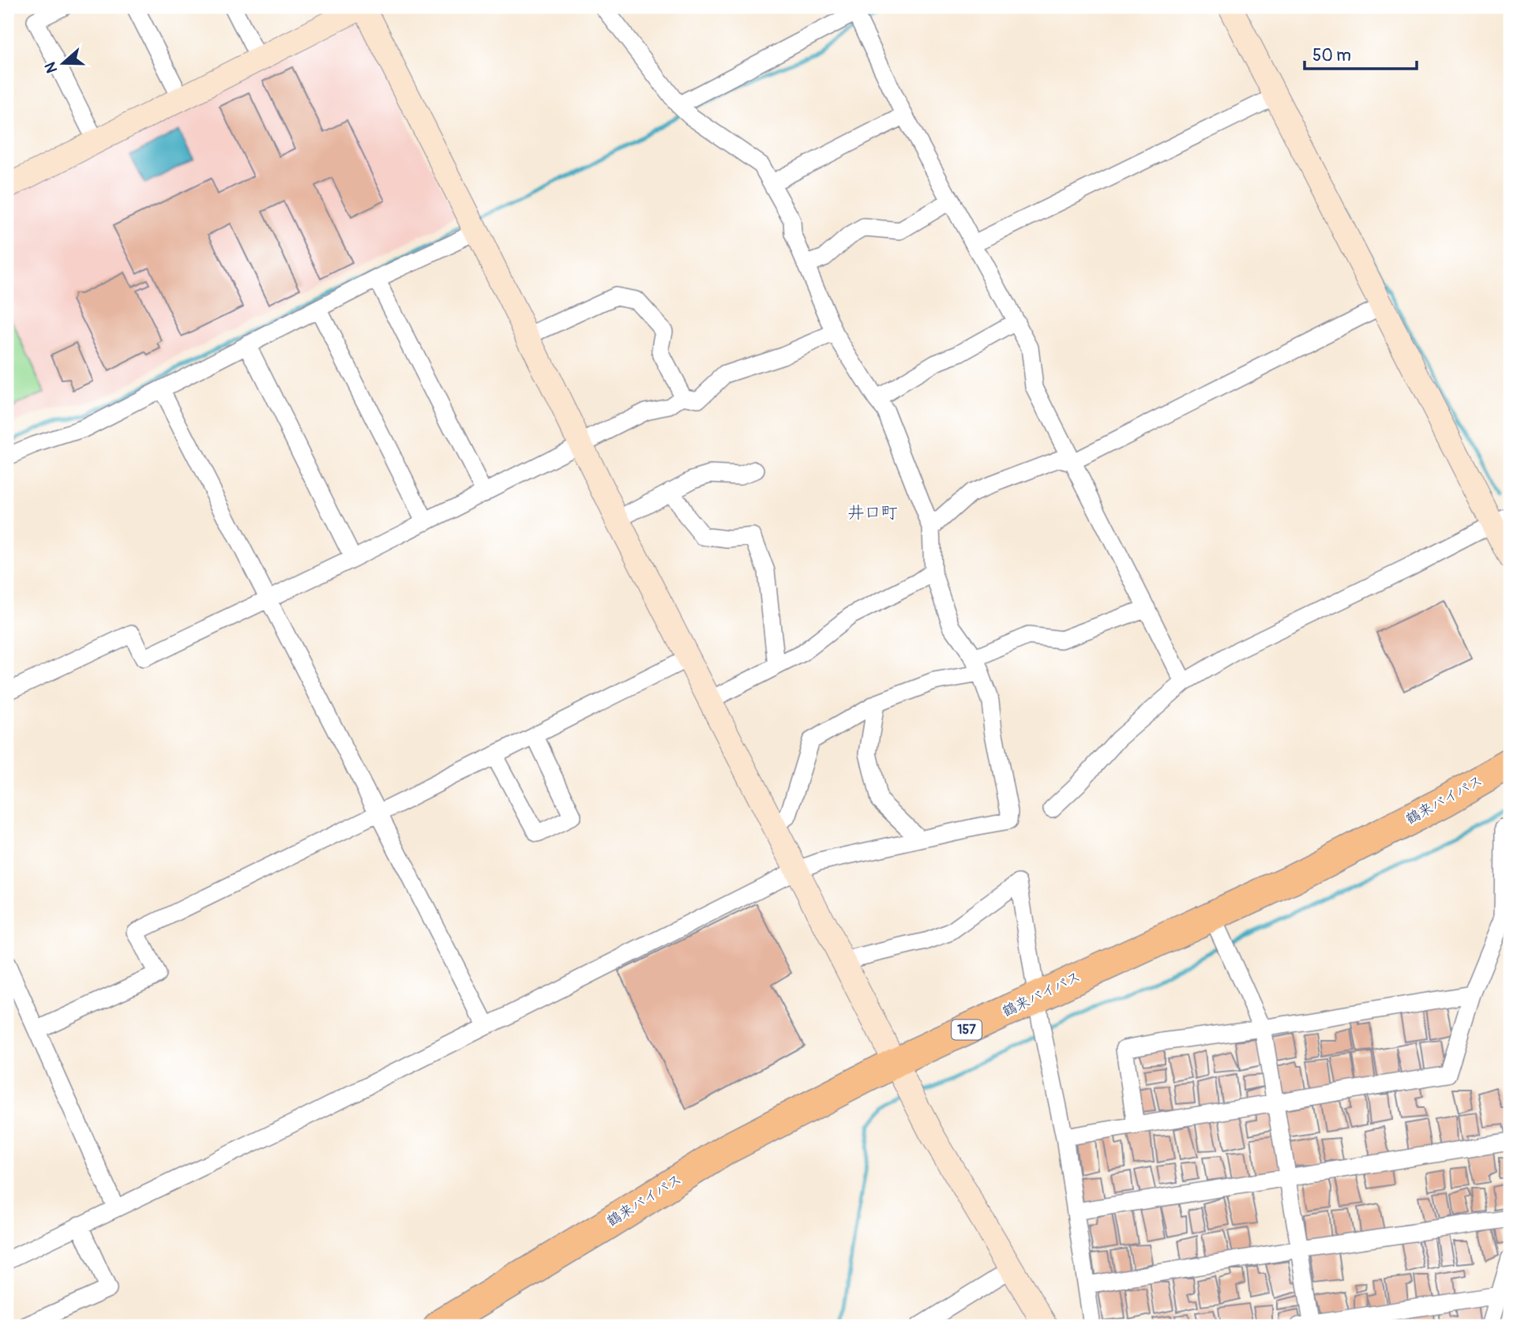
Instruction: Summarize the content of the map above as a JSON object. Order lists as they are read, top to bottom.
{
  "streets": {
    "highway": ["鶴来バイパス", "157"]
  },
  "districts": ["井口町"],
  "scale_bar": "50 m",
  "north": "left"
}
